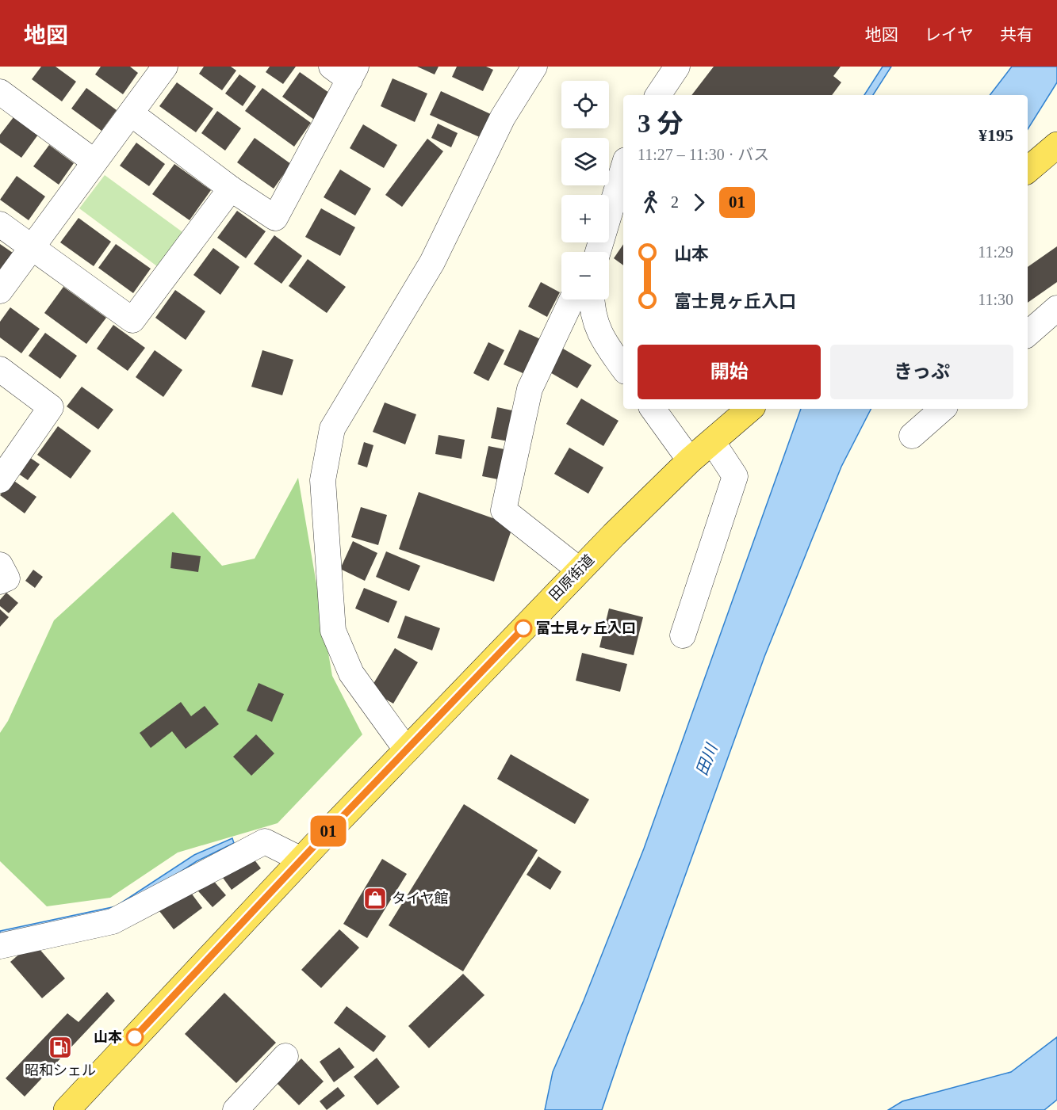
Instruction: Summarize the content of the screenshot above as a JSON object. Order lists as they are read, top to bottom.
{
  "streets": {
    "main road": ["田原街道"]
  },
  "water": ["田川"],
  "places": {
    "other": ["富士見ヶ丘入口", "山本"],
    "shop": ["タイヤ館"],
    "fuel station": ["昭和シェル"]
  },
  "lines": ["bus line 01"],
  "page": {
    "header": "地図",
    "nav": ["地図", "レイヤ", "共有"],
    "on_map": "01",
    "map_buttons": ["+", "−"],
    "heading": ["3 分", "11:27 – 11:30 · バス", "¥195"],
    "legs": ["2", "01"],
    "list": [
      {
        "name": "山本",
        "value": "11:29"
      },
      {
        "name": "富士見ヶ丘入口",
        "value": "11:30"
      }
    ],
    "buttons": ["開始", "きっぷ"]
  }
}
